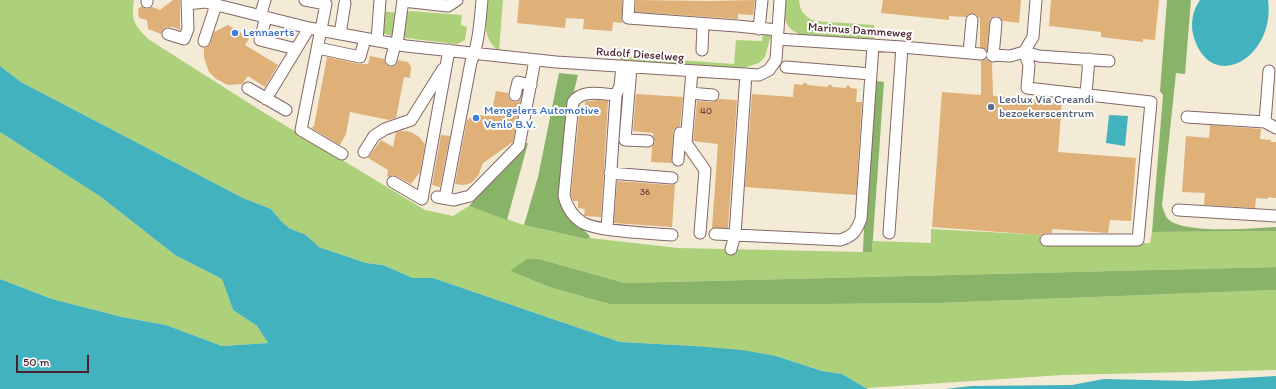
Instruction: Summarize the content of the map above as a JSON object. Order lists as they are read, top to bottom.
{
  "streets": {
    "street": ["Marinus Dammeweg", "Rudolf Dieselweg"]
  },
  "crossings": [
    ["Marinus Dammeweg", "Rudolf Dieselweg"]
  ],
  "places": ["Lennaerts", "Leolux Via Creandi bezoekerscentrum", "Mengelers Automotive Venlo B.V."],
  "house_numbers": ["40", "36"],
  "scale_bar": "50 m"
}
